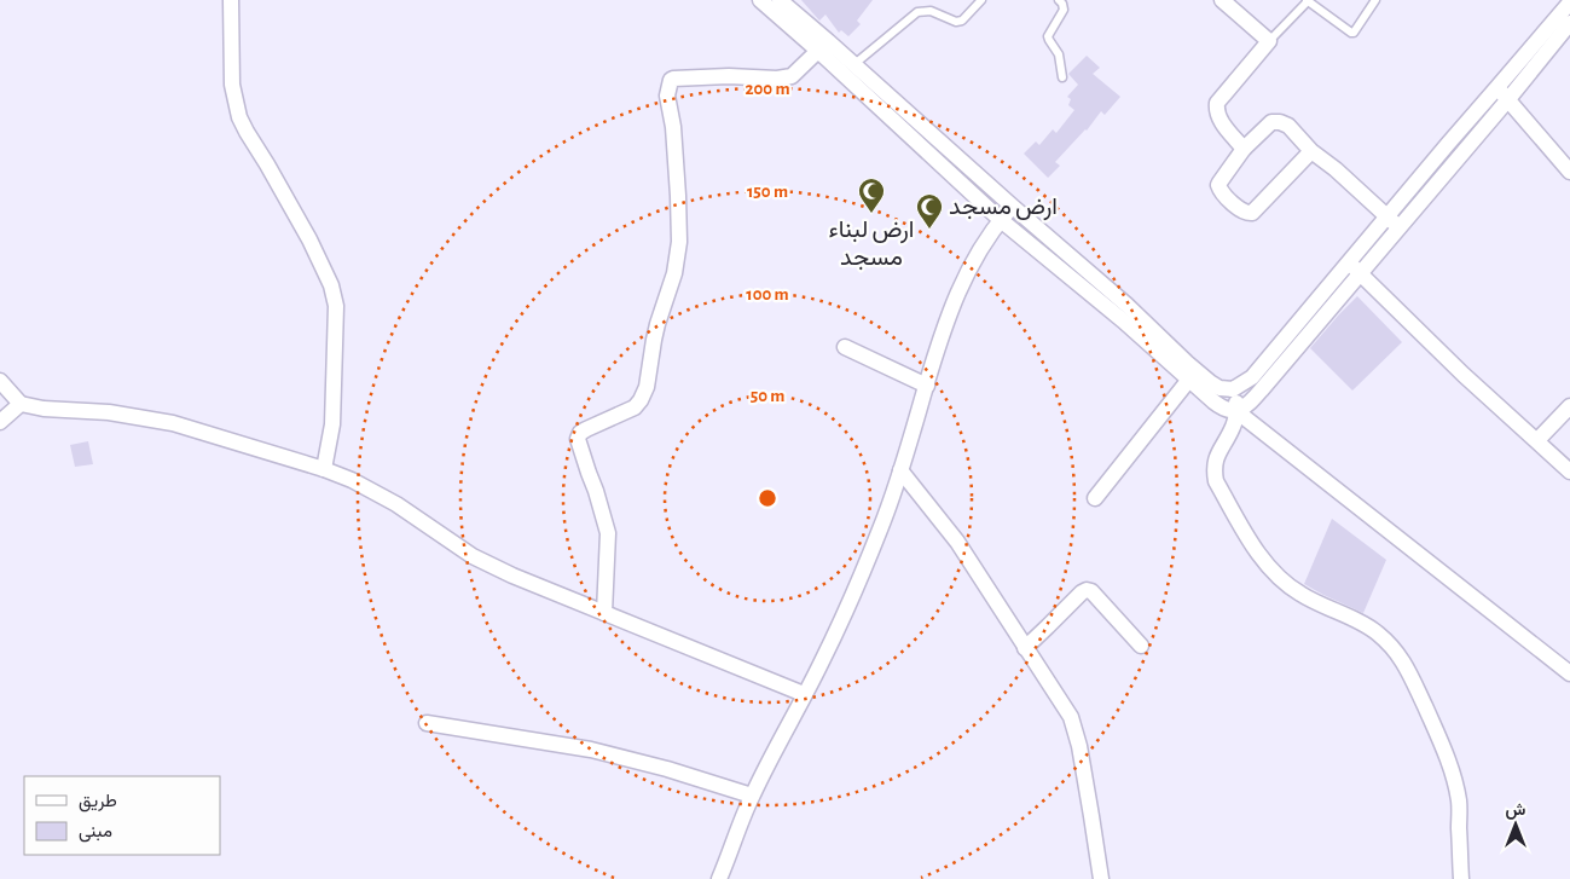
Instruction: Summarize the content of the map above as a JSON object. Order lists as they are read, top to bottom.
{
  "places": {
    "mosque": ["ارض لبناء مسجد", "ارض مسجد"]
  },
  "legend": ["طريق", "مبنى"],
  "north": "top",
  "rings": [
    "200 m",
    "150 m",
    "100 m",
    "50 m"
  ]
}
